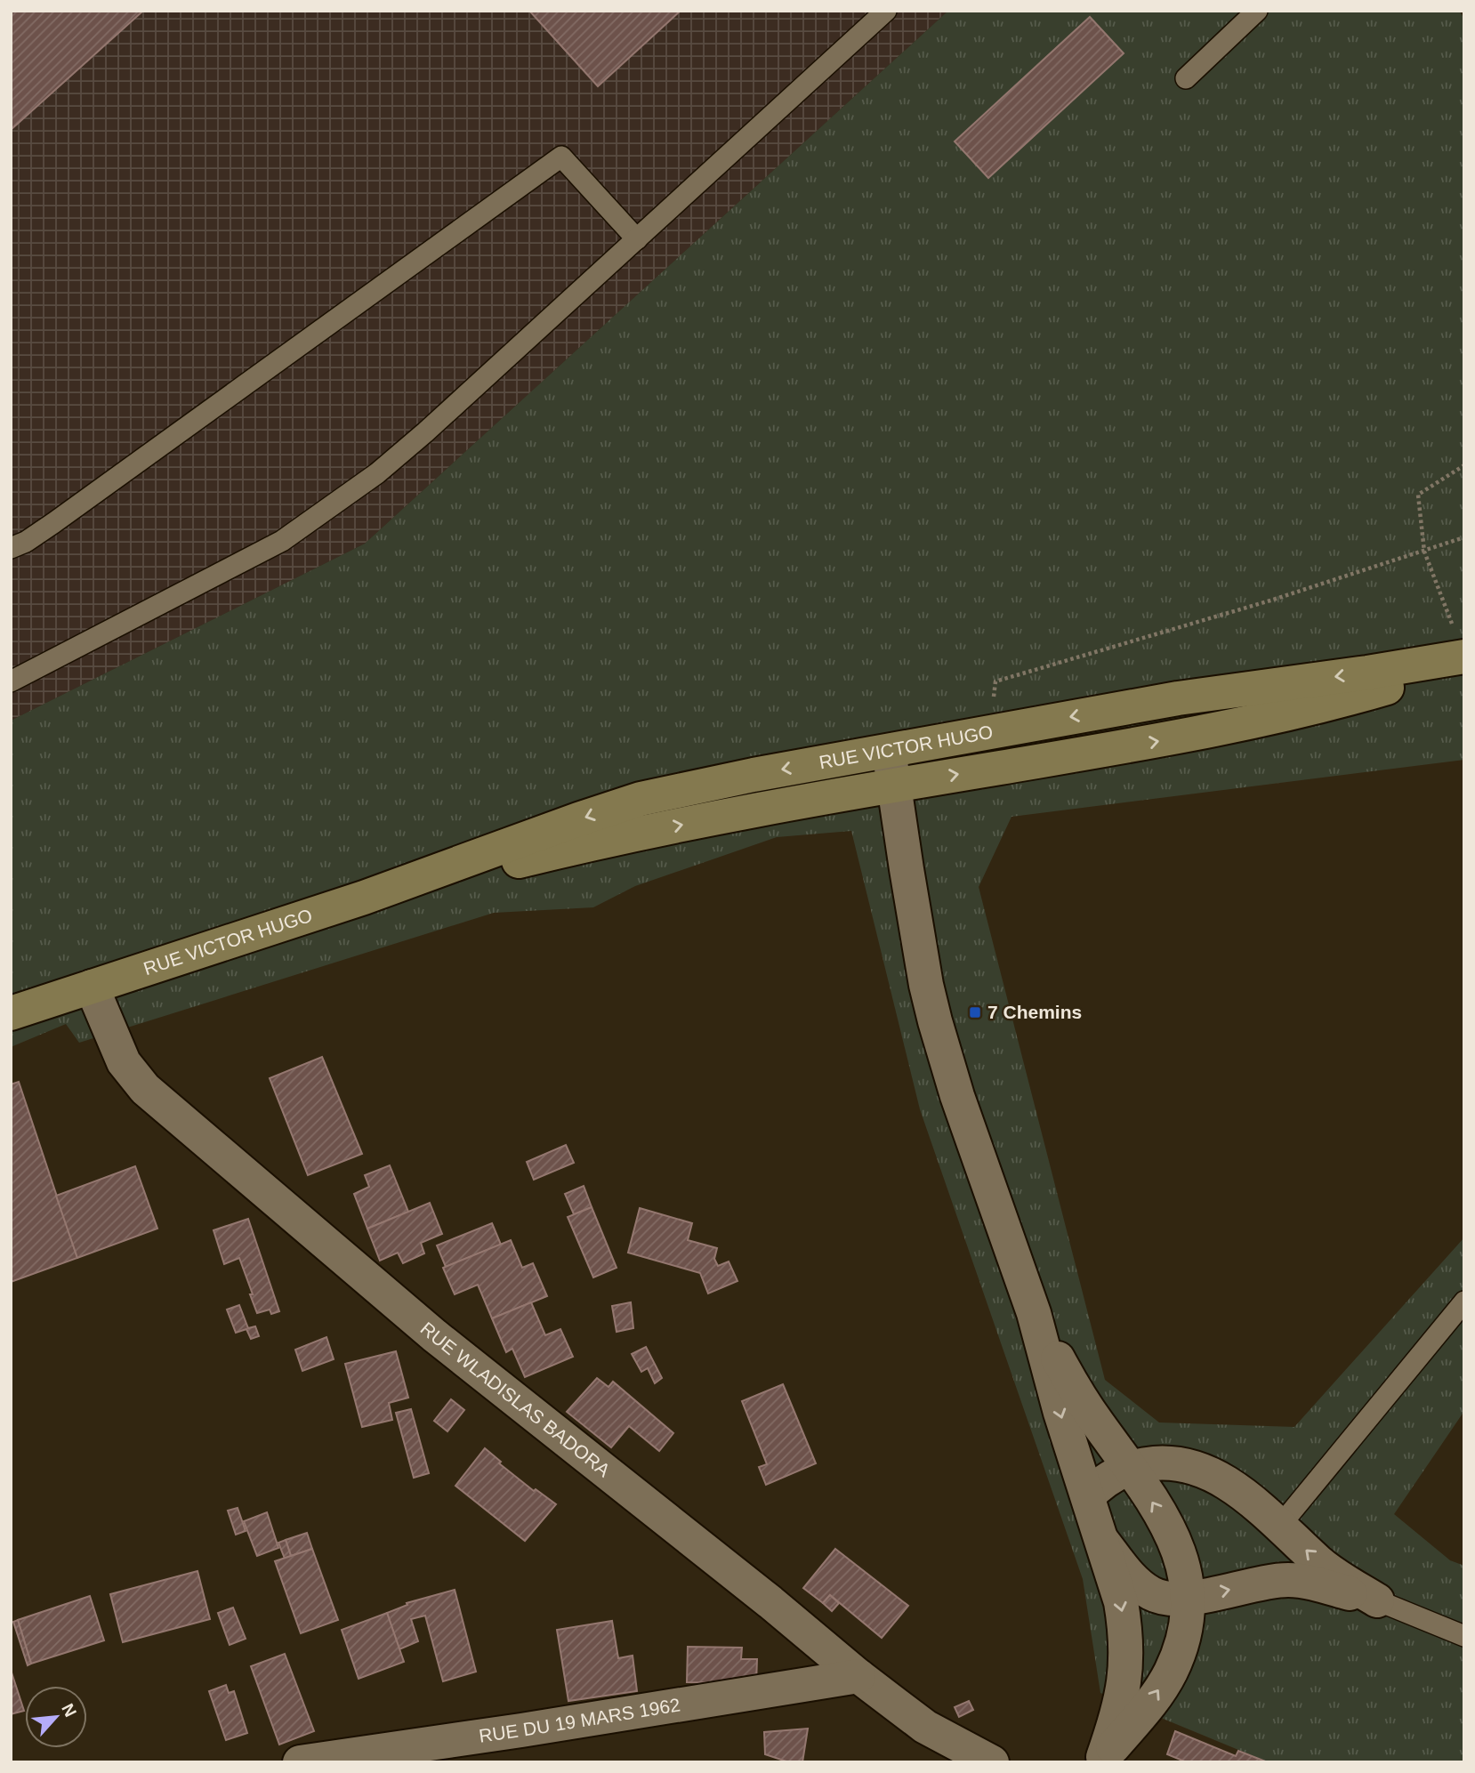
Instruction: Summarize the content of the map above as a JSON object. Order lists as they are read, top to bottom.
{
  "streets": {
    "main road": ["RUE VICTOR HUGO"],
    "street": ["RUE WLADISLAS BADORA", "RUE DU 19 MARS 1962"]
  },
  "crossings": [
    ["RUE VICTOR HUGO", "RUE WLADISLAS BADORA"],
    ["RUE WLADISLAS BADORA", "RUE DU 19 MARS 1962"]
  ],
  "places": {
    "transit": ["7 Chemins"]
  },
  "north": "top right"
}
